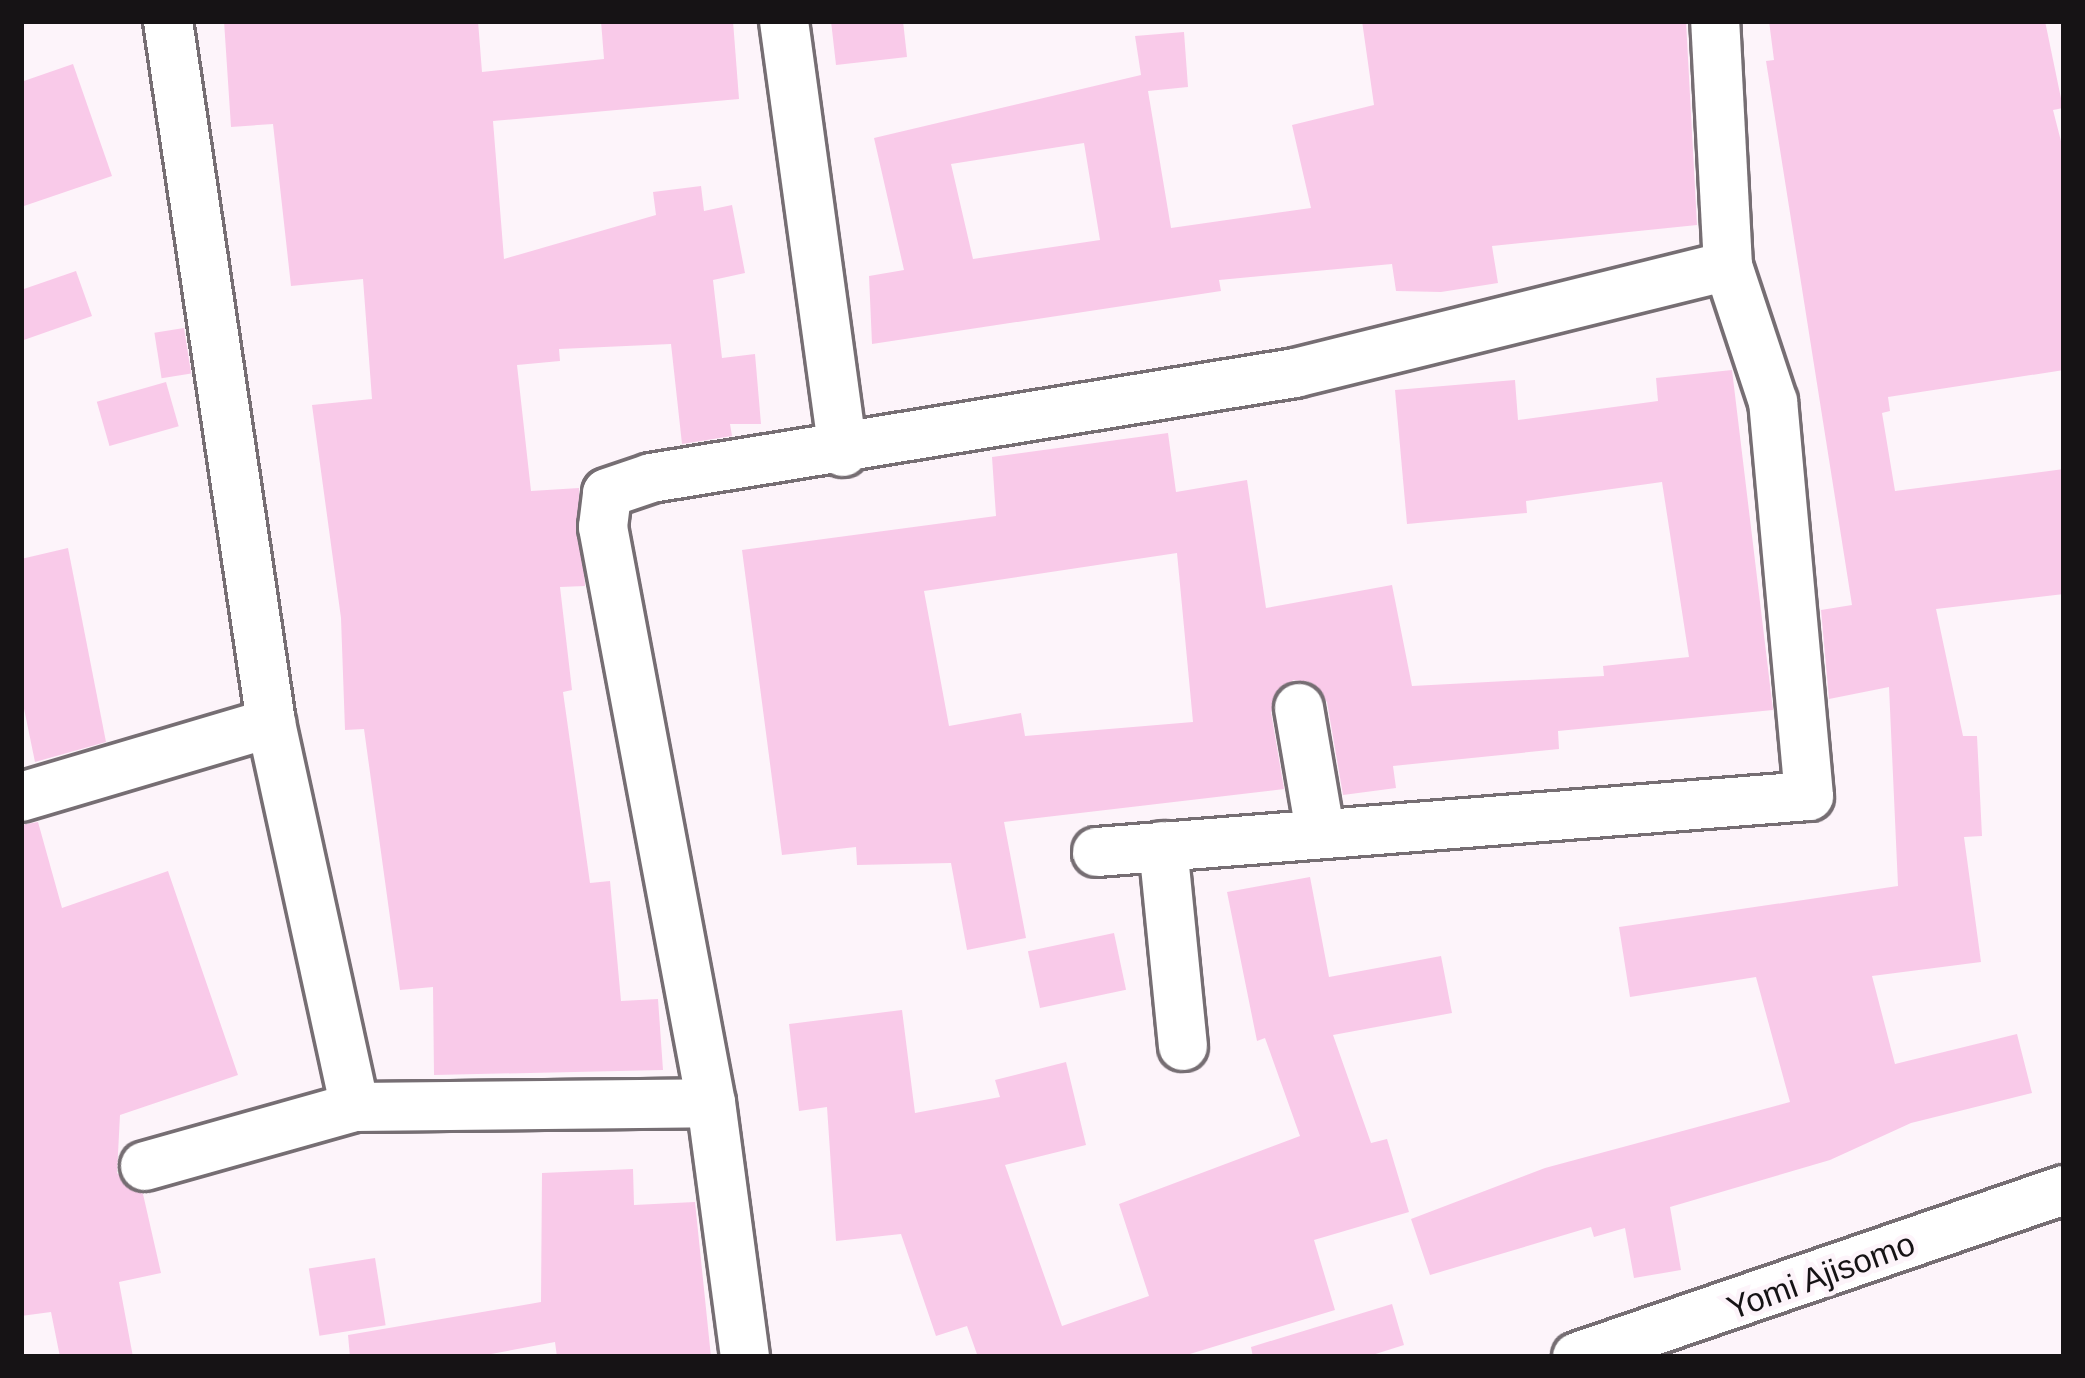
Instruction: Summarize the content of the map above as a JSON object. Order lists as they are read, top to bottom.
{
  "streets": {
    "street": ["Yomi Ajisomo"]
  }
}
